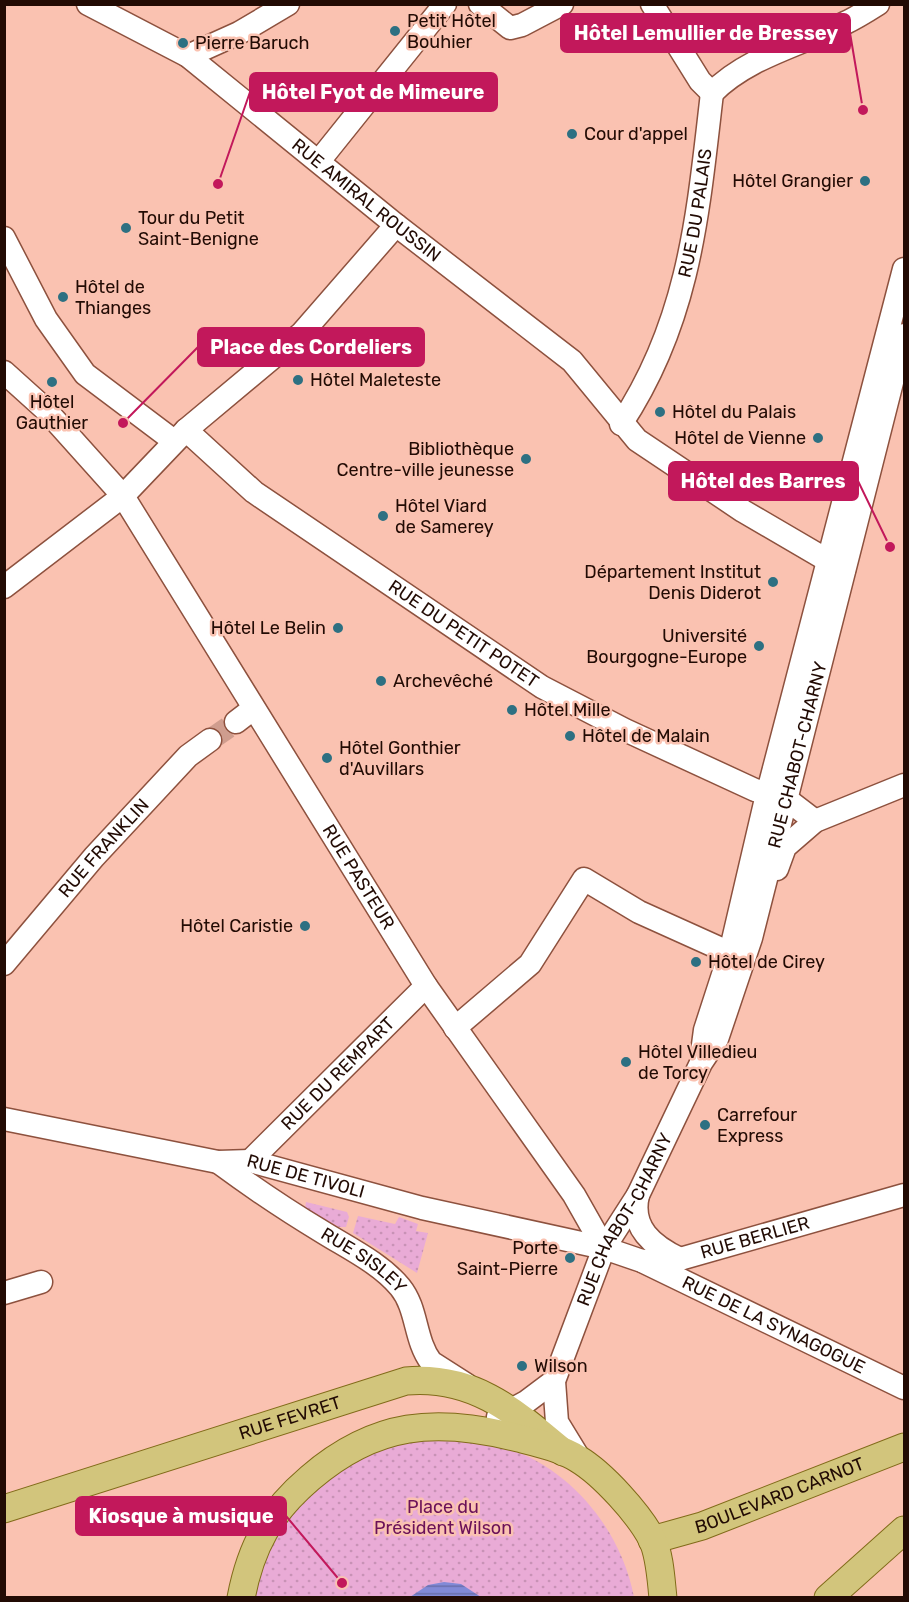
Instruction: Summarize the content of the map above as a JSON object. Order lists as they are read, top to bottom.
{
  "streets": {
    "main road": ["RUE FEVRET", "BOULEVARD CARNOT"],
    "street": [
      "RUE AMIRAL ROUSSIN",
      "RUE DU PALAIS",
      "RUE DU PETIT POTET",
      "RUE CHABOT-CHARNY",
      "RUE FRANKLIN",
      "RUE PASTEUR",
      "RUE DU REMPART",
      "RUE DE TIVOLI",
      "RUE BERLIER",
      "RUE SISLEY",
      "RUE DE LA SYNAGOGUE"
    ]
  },
  "crossings": [
    ["RUE AMIRAL ROUSSIN", "RUE DU PALAIS"],
    ["RUE AMIRAL ROUSSIN", "RUE CHABOT-CHARNY"],
    ["RUE DU PETIT POTET", "RUE CHABOT-CHARNY"],
    ["RUE CHABOT-CHARNY", "RUE PASTEUR"],
    ["RUE CHABOT-CHARNY", "RUE DE TIVOLI"],
    ["RUE CHABOT-CHARNY", "RUE BERLIER"],
    ["RUE CHABOT-CHARNY", "RUE FEVRET"],
    ["RUE PASTEUR", "RUE DU REMPART"],
    ["RUE PASTEUR", "RUE DE TIVOLI"],
    ["RUE PASTEUR", "RUE BERLIER"],
    ["RUE DU REMPART", "RUE DE TIVOLI"],
    ["RUE DE TIVOLI", "RUE BERLIER"],
    ["RUE DE TIVOLI", "RUE SISLEY"],
    ["RUE BERLIER", "RUE DE LA SYNAGOGUE"],
    ["RUE SISLEY", "RUE FEVRET"]
  ],
  "parks": ["Place du Président Wilson"],
  "places": [
    "Petit Hôtel Bouhier",
    "Pierre Baruch",
    "Hôtel Lemullier de Bressey",
    "Cour d'appel",
    "Hôtel Grangier",
    "Hôtel Fyot de Mimeure",
    "Tour du Petit Saint-Benigne",
    "Hôtel de Thianges",
    "Hôtel Maleteste",
    "Hôtel Gauthier",
    "Hôtel du Palais",
    "Place des Cordeliers",
    "Hôtel de Vienne",
    "Bibliothèque Centre-ville jeunesse",
    "Hôtel Viard de Samerey",
    "Hôtel des Barres",
    "Département Institut Denis Diderot",
    "Hôtel Le Belin",
    "Université Bourgogne-Europe",
    "Archevêché",
    "Hôtel Mille",
    "Hôtel de Malain",
    "Hôtel Gonthier d'Auvillars",
    "Hôtel Caristie",
    "Hôtel de Cirey",
    "Hôtel Villedieu de Torcy",
    "Carrefour Express",
    "Porte Saint-Pierre",
    "Wilson",
    "Kiosque à musique"
  ]
}
